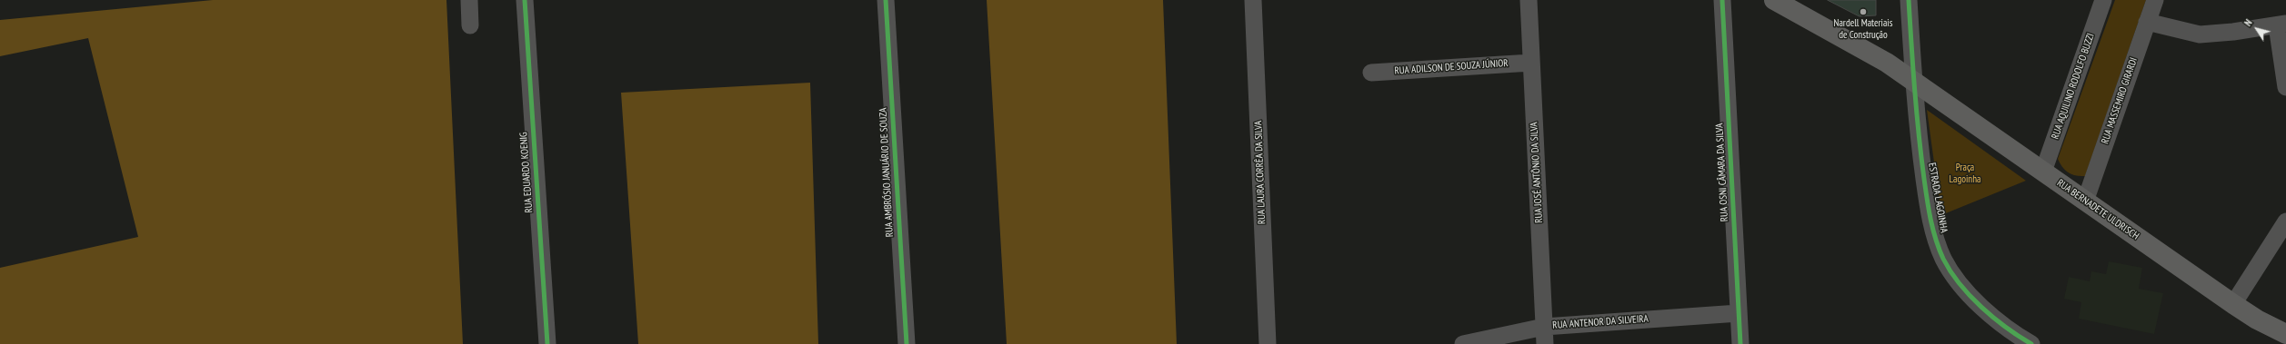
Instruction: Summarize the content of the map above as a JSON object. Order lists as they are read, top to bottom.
{
  "streets": {
    "main road": ["RUA BERNADETE ULDRISCH"],
    "street": [
      "RUA ADILSON DE SOUZA JÚNIOR",
      "RUA AQUILINO RODOLFO BUZZI",
      "RUA MASSEMIRO GIRARDI",
      "RUA EDUARDO KOENIG",
      "RUA AMBRÓSIO JANUÁRIO DE SOUZA",
      "RUA LAURA CORRÊA DA SILVA",
      "RUA JOSÉ ANTÔNIO DA SILVA",
      "RUA OSNI CÂMARA DA SILVA",
      "ESTRADA LAGOINHA",
      "RUA ANTENOR DA SILVEIRA"
    ]
  },
  "crossings": [
    ["RUA ADILSON DE SOUZA JÚNIOR", "RUA JOSÉ ANTÔNIO DA SILVA"],
    ["RUA AQUILINO RODOLFO BUZZI", "RUA BERNADETE ULDRISCH"],
    ["RUA MASSEMIRO GIRARDI", "RUA BERNADETE ULDRISCH"],
    ["RUA JOSÉ ANTÔNIO DA SILVA", "RUA ANTENOR DA SILVEIRA"],
    ["RUA OSNI CÂMARA DA SILVA", "RUA ANTENOR DA SILVEIRA"],
    ["ESTRADA LAGOINHA", "RUA BERNADETE ULDRISCH"]
  ],
  "parks": ["Praça Lagoinha"],
  "places": ["Nardell Materiais de Construção"],
  "north": "top left"
}
